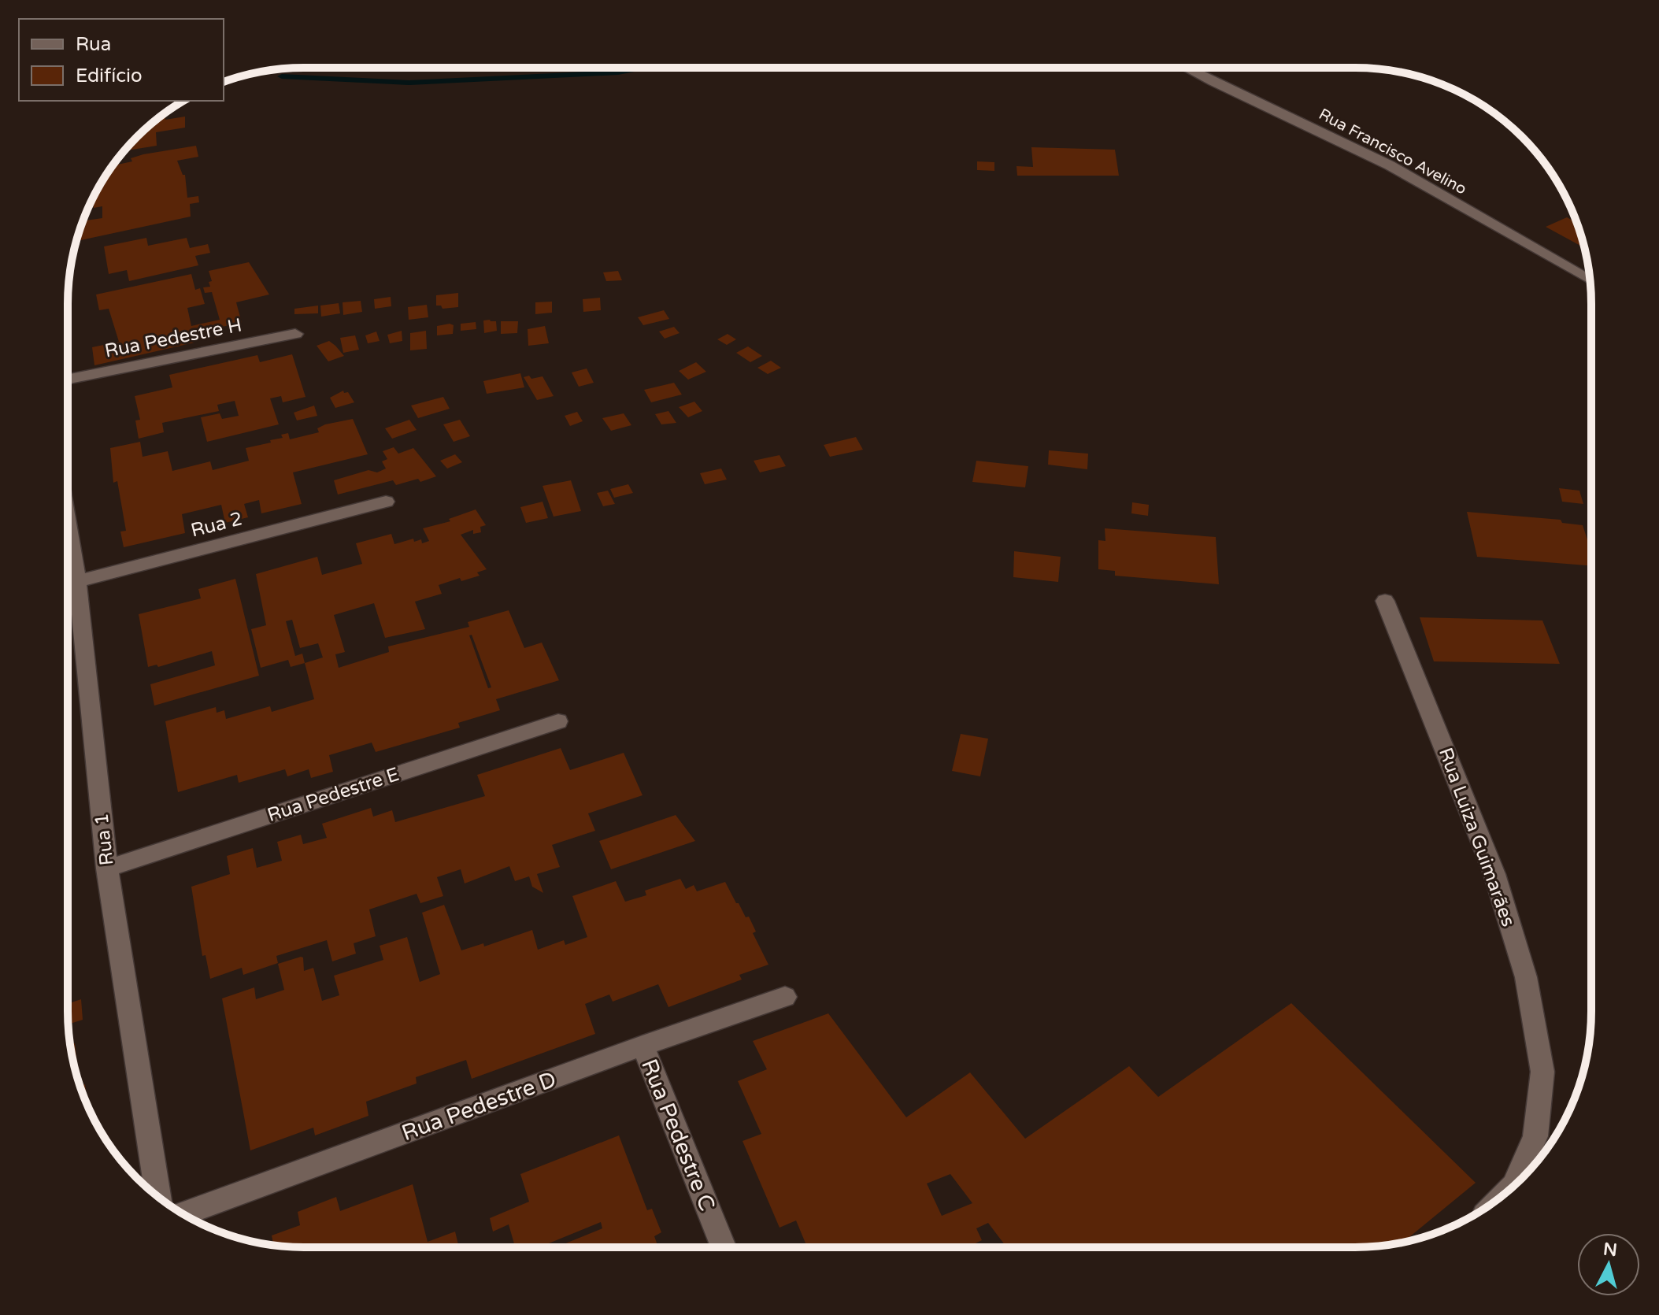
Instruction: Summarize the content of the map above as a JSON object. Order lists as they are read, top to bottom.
{
  "streets": {
    "street": [
      "Rua Francisco Avelino",
      "Rua Pedestre H",
      "Rua 2",
      "Rua Pedestre E",
      "Rua Luiza Guimarães",
      "Rua 1",
      "Rua Pedestre D",
      "Rua Pedestre C"
    ]
  },
  "crossings": [
    ["Rua 2", "Rua 1"],
    ["Rua Pedestre E", "Rua 1"],
    ["Rua Pedestre D", "Rua Pedestre C"]
  ],
  "legend": ["Rua", "Edifício"],
  "north": "top"
}
